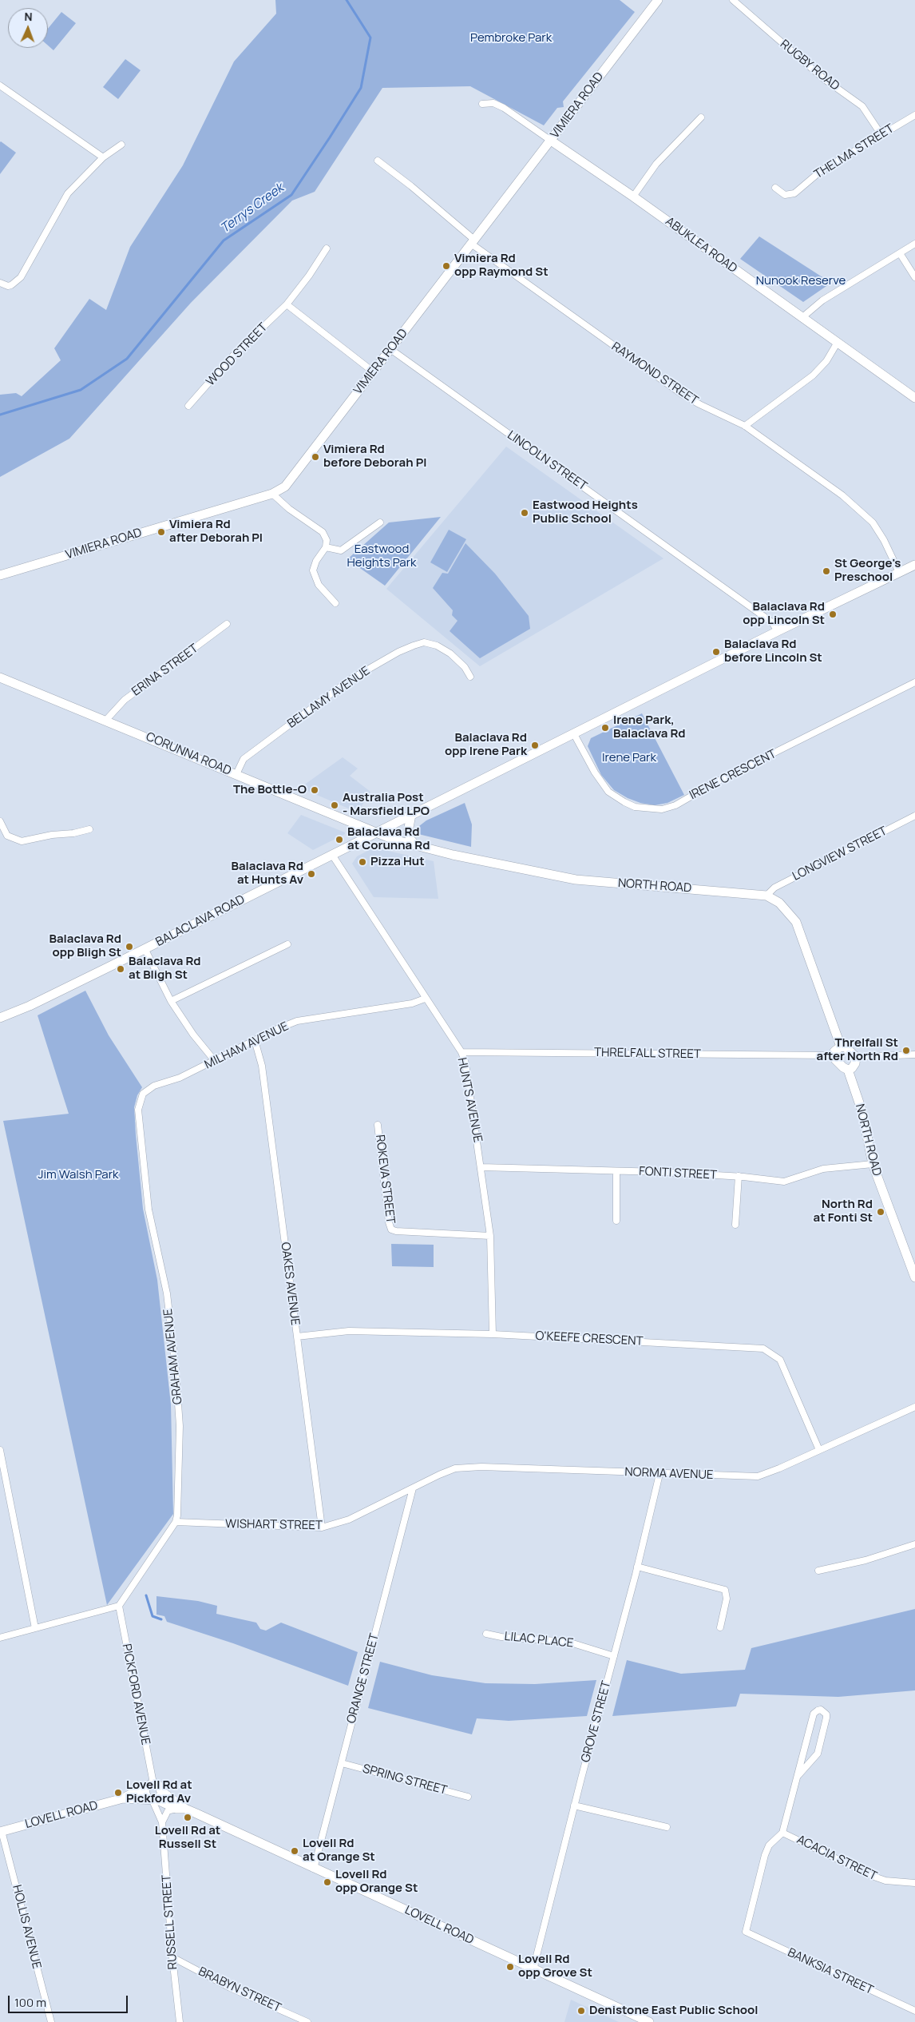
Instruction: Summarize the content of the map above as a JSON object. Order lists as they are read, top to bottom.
{
  "streets": {
    "street": [
      "RUGBY ROAD",
      "VIMIERA ROAD",
      "THELMA STREET",
      "ABUKLEA ROAD",
      "WOOD STREET",
      "RAYMOND STREET",
      "LINCOLN STREET",
      "ERINA STREET",
      "BELLAMY AVENUE",
      "CORUNNA ROAD",
      "IRENE CRESCENT",
      "LONGVIEW STREET",
      "NORTH ROAD",
      "BALACLAVA ROAD",
      "MILHAM AVENUE",
      "THRELFALL STREET",
      "HUNTS AVENUE",
      "FONTI STREET",
      "ROKEVA STREET",
      "OAKES AVENUE",
      "O'KEEFE CRESCENT",
      "GRAHAM AVENUE",
      "NORMA AVENUE",
      "WISHART STREET",
      "LILAC PLACE",
      "ORANGE STREET",
      "PICKFORD AVENUE",
      "GROVE STREET",
      "SPRING STREET",
      "LOVELL ROAD",
      "ACACIA STREET",
      "RUSSELL STREET",
      "HOLLIS AVENUE",
      "BANKSIA STREET",
      "BRABYN STREET"
    ]
  },
  "crossings": [
    ["RUGBY ROAD", "THELMA STREET"],
    ["VIMIERA ROAD", "ABUKLEA ROAD"],
    ["VIMIERA ROAD", "RAYMOND STREET"],
    ["VIMIERA ROAD", "LINCOLN STREET"],
    ["RAYMOND STREET", "BALACLAVA ROAD"],
    ["LINCOLN STREET", "BALACLAVA ROAD"],
    ["ERINA STREET", "CORUNNA ROAD"],
    ["BELLAMY AVENUE", "CORUNNA ROAD"],
    ["CORUNNA ROAD", "NORTH ROAD"],
    ["CORUNNA ROAD", "BALACLAVA ROAD"],
    ["IRENE CRESCENT", "BALACLAVA ROAD"],
    ["LONGVIEW STREET", "NORTH ROAD"],
    ["NORTH ROAD", "BALACLAVA ROAD"],
    ["NORTH ROAD", "THRELFALL STREET"],
    ["NORTH ROAD", "FONTI STREET"],
    ["BALACLAVA ROAD", "HUNTS AVENUE"],
    ["MILHAM AVENUE", "HUNTS AVENUE"],
    ["MILHAM AVENUE", "OAKES AVENUE"],
    ["MILHAM AVENUE", "GRAHAM AVENUE"],
    ["THRELFALL STREET", "HUNTS AVENUE"],
    ["HUNTS AVENUE", "FONTI STREET"],
    ["HUNTS AVENUE", "ROKEVA STREET"],
    ["HUNTS AVENUE", "O'KEEFE CRESCENT"],
    ["OAKES AVENUE", "O'KEEFE CRESCENT"],
    ["OAKES AVENUE", "WISHART STREET"],
    ["O'KEEFE CRESCENT", "NORMA AVENUE"],
    ["GRAHAM AVENUE", "WISHART STREET"],
    ["GRAHAM AVENUE", "PICKFORD AVENUE"],
    ["NORMA AVENUE", "WISHART STREET"],
    ["NORMA AVENUE", "ORANGE STREET"],
    ["NORMA AVENUE", "GROVE STREET"],
    ["WISHART STREET", "ORANGE STREET"],
    ["LILAC PLACE", "GROVE STREET"],
    ["ORANGE STREET", "SPRING STREET"],
    ["ORANGE STREET", "LOVELL ROAD"],
    ["PICKFORD AVENUE", "LOVELL ROAD"],
    ["GROVE STREET", "LOVELL ROAD"],
    ["LOVELL ROAD", "RUSSELL STREET"],
    ["LOVELL ROAD", "HOLLIS AVENUE"],
    ["ACACIA STREET", "BANKSIA STREET"],
    ["RUSSELL STREET", "BRABYN STREET"]
  ],
  "water": ["Terrys Creek"],
  "parks": [
    "Pembroke Park",
    "Nunook Reserve",
    "Eastwood Heights Park",
    "Irene Park",
    "Jim Walsh Park"
  ],
  "places": [
    "Vimiera Rd opp Raymond St",
    "Vimiera Rd before Deborah Pl",
    "Eastwood Heights Public School",
    "Vimiera Rd after Deborah Pl",
    "St George's Preschool",
    "Balaclava Rd opp Lincoln St",
    "Balaclava Rd before Lincoln St",
    "Irene Park, Balaclava Rd",
    "Balaclava Rd opp Irene Park",
    "The Bottle-O",
    "Australia Post - Marsfield LPO",
    "Balaclava Rd at Corunna Rd",
    "Pizza Hut",
    "Balaclava Rd at Hunts Av",
    "Balaclava Rd opp Bligh St",
    "Balaclava Rd at Bligh St",
    "Threlfall St after North Rd",
    "North Rd at Fonti St",
    "Lovell Rd at Pickford Av",
    "Lovell Rd at Russell St",
    "Lovell Rd at Orange St",
    "Lovell Rd opp Orange St",
    "Lovell Rd opp Grove St",
    "Denistone East Public School"
  ],
  "scale_bar": "100 m",
  "north": "top"
}
